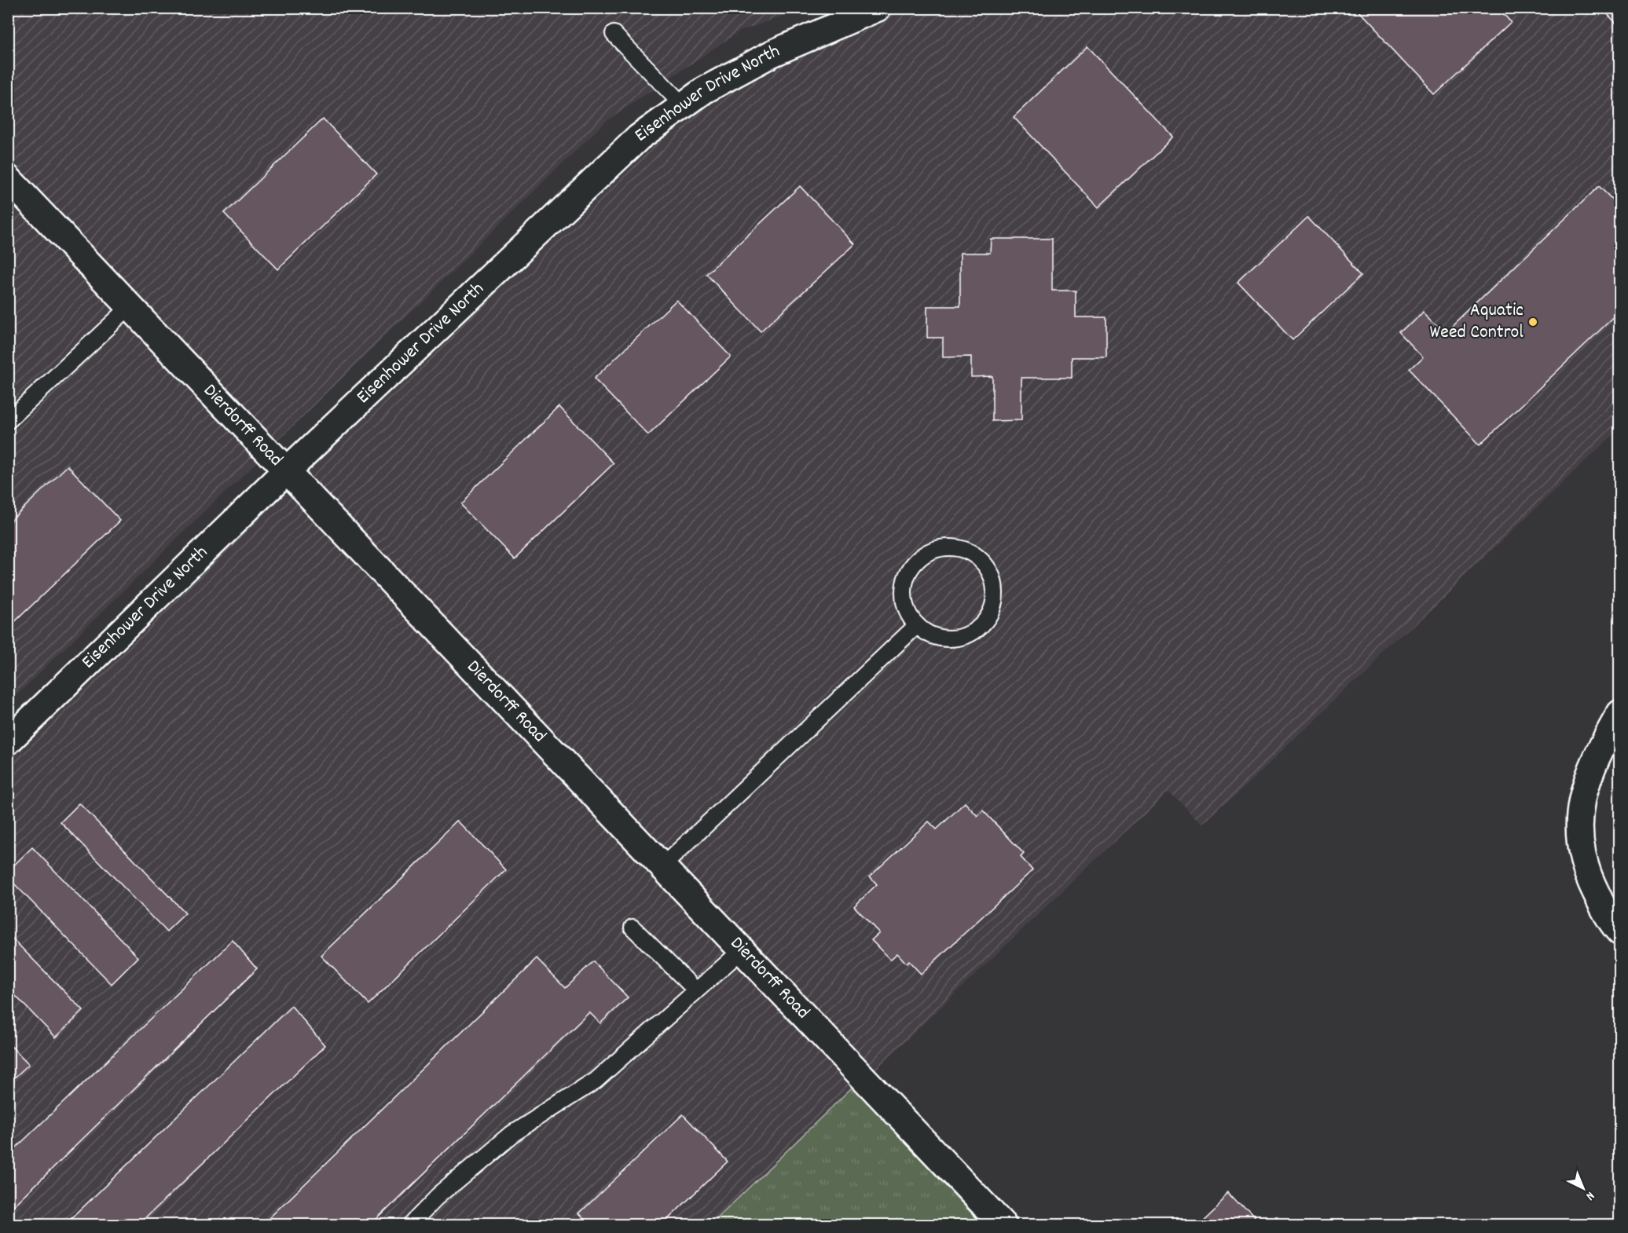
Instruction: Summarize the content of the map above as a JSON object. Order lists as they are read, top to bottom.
{
  "streets": {
    "street": ["Eisenhower Drive North", "Dierdorff Road"]
  },
  "crossings": [
    ["Eisenhower Drive North", "Dierdorff Road"]
  ],
  "places": ["Aquatic Weed Control"],
  "north": "bottom right"
}
